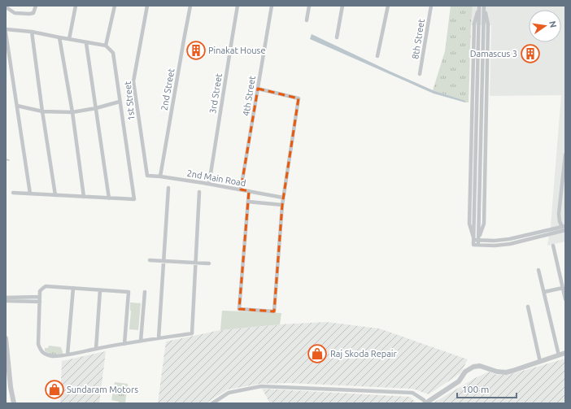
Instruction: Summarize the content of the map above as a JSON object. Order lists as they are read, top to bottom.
{
  "streets": {
    "street": [
      "8th Street",
      "2nd Street",
      "3rd Street",
      "4th Street",
      "1st Street",
      "2nd Main Road"
    ]
  },
  "crossings": [
    ["2nd Street", "2nd Main Road"],
    ["3rd Street", "2nd Main Road"],
    ["4th Street", "2nd Main Road"],
    ["1st Street", "2nd Main Road"]
  ],
  "places": {
    "building": ["Pinakat House", "Damascus 3"],
    "shop": ["Raj Skoda Repair", "Sundaram Motors"]
  },
  "scale_bar": "100 m",
  "north": "right"
}
